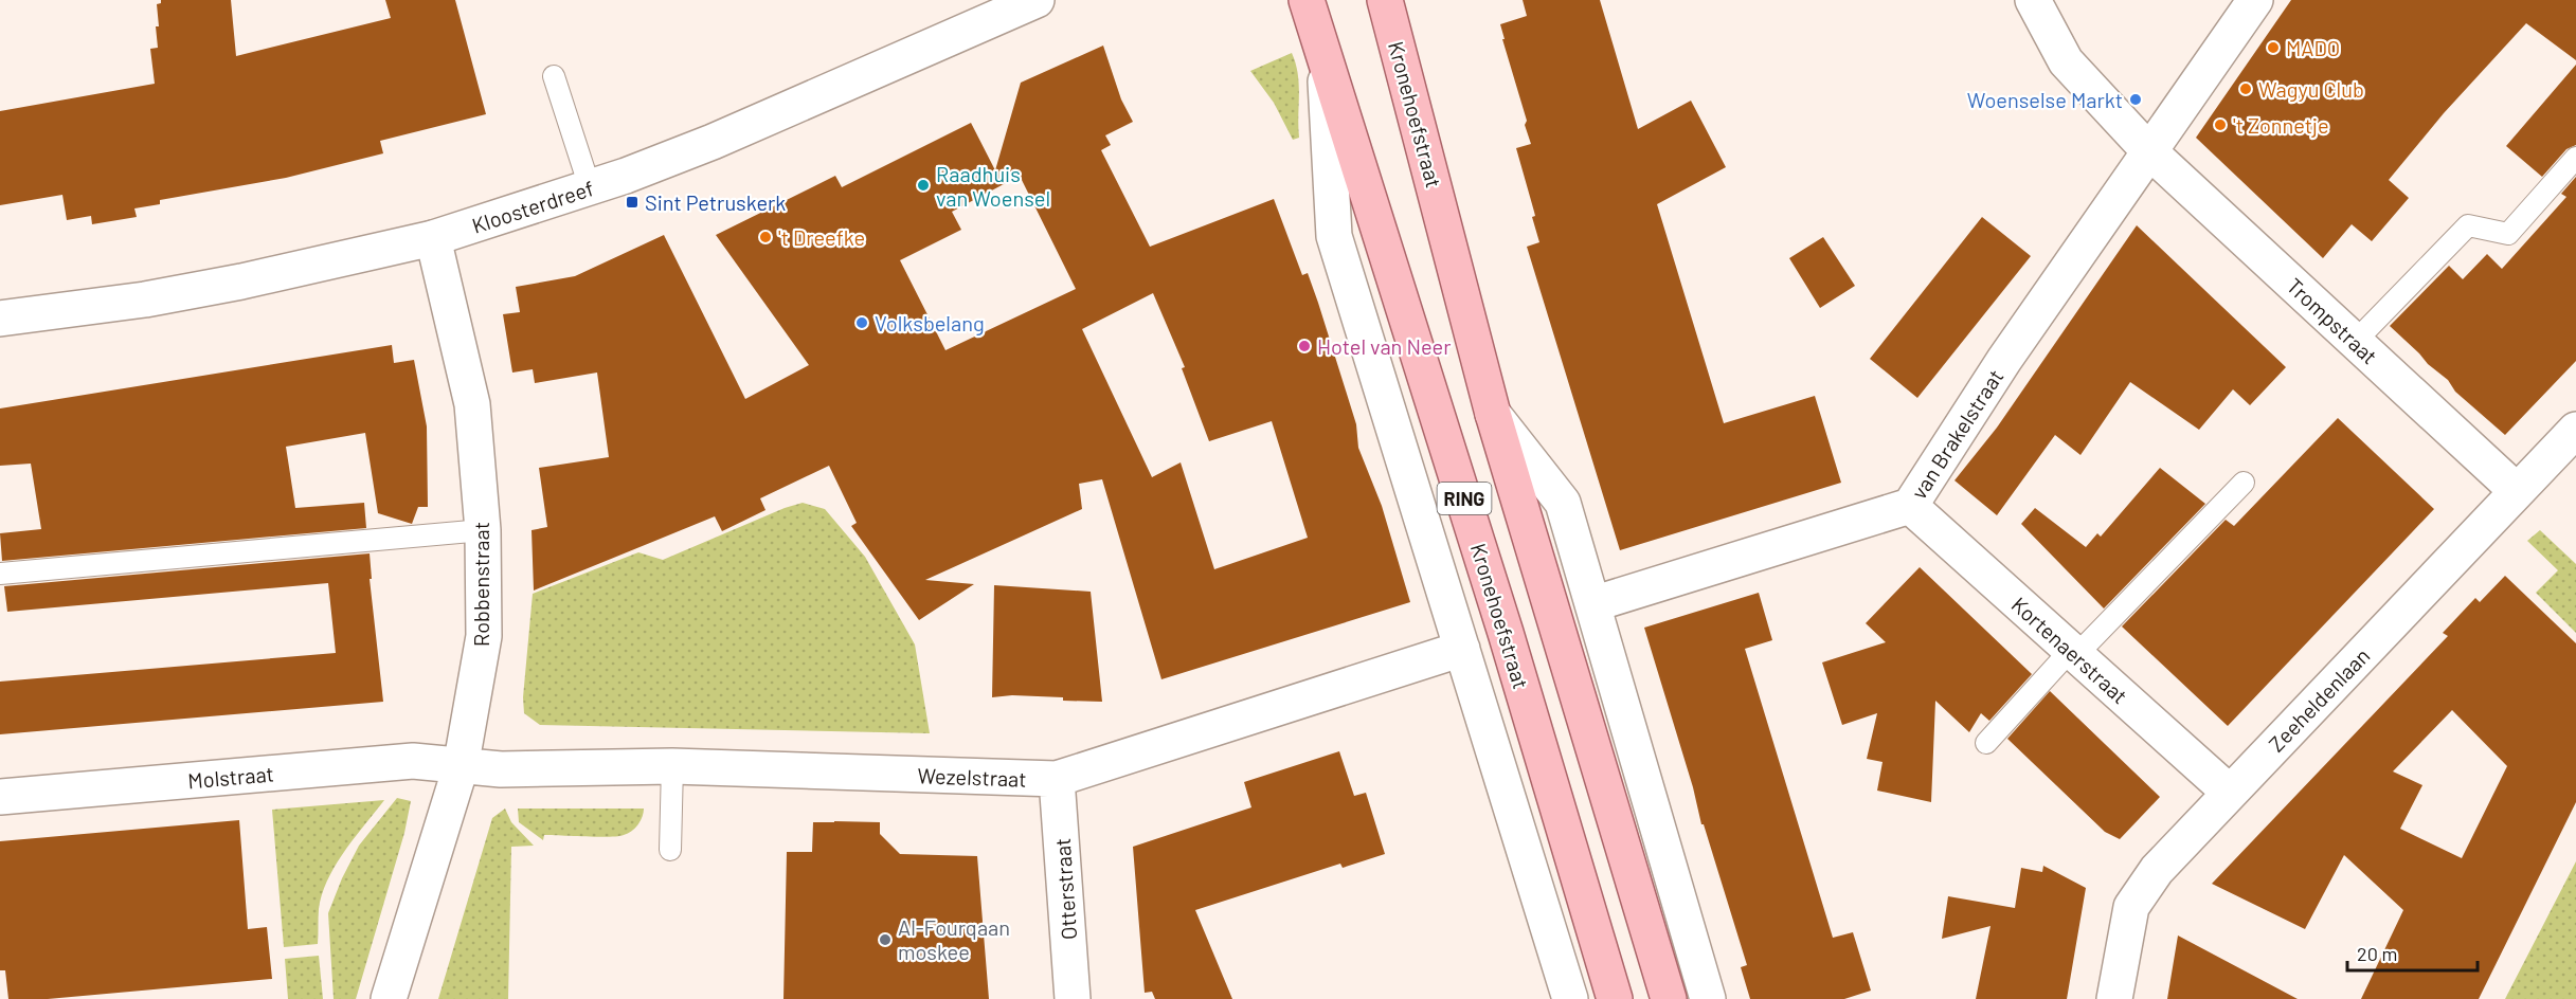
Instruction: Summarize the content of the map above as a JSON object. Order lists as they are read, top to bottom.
{
  "streets": {
    "main road": ["Kronehoefstraat", "RING"],
    "street": [
      "Kloosterdreef",
      "Trompstraat",
      "van Brakelstraat",
      "Robbenstraat",
      "Kortenaerstraat",
      "Zeeheldenlaan",
      "Molstraat",
      "Wezelstraat",
      "Otterstraat"
    ]
  },
  "crossings": [
    ["Kronehoefstraat", "van Brakelstraat"],
    ["Kronehoefstraat", "Wezelstraat"],
    ["Kloosterdreef", "Robbenstraat"],
    ["Trompstraat", "van Brakelstraat"],
    ["Trompstraat", "Zeeheldenlaan"],
    ["van Brakelstraat", "Kortenaerstraat"],
    ["Robbenstraat", "Molstraat"],
    ["Robbenstraat", "Wezelstraat"],
    ["Kortenaerstraat", "Zeeheldenlaan"],
    ["Molstraat", "Wezelstraat"],
    ["Wezelstraat", "Otterstraat"]
  ],
  "places": {
    "other": [
      "MADO",
      "Wagyu Club",
      "Woenselse Markt",
      "'t Zonnetje",
      "Raadhuis van Woensel",
      "'t Dreefke",
      "Volksbelang",
      "Hotel van Neer",
      "Al-Fourqaan moskee"
    ],
    "transit": ["Sint Petruskerk"]
  },
  "scale_bar": "20 m"
}
